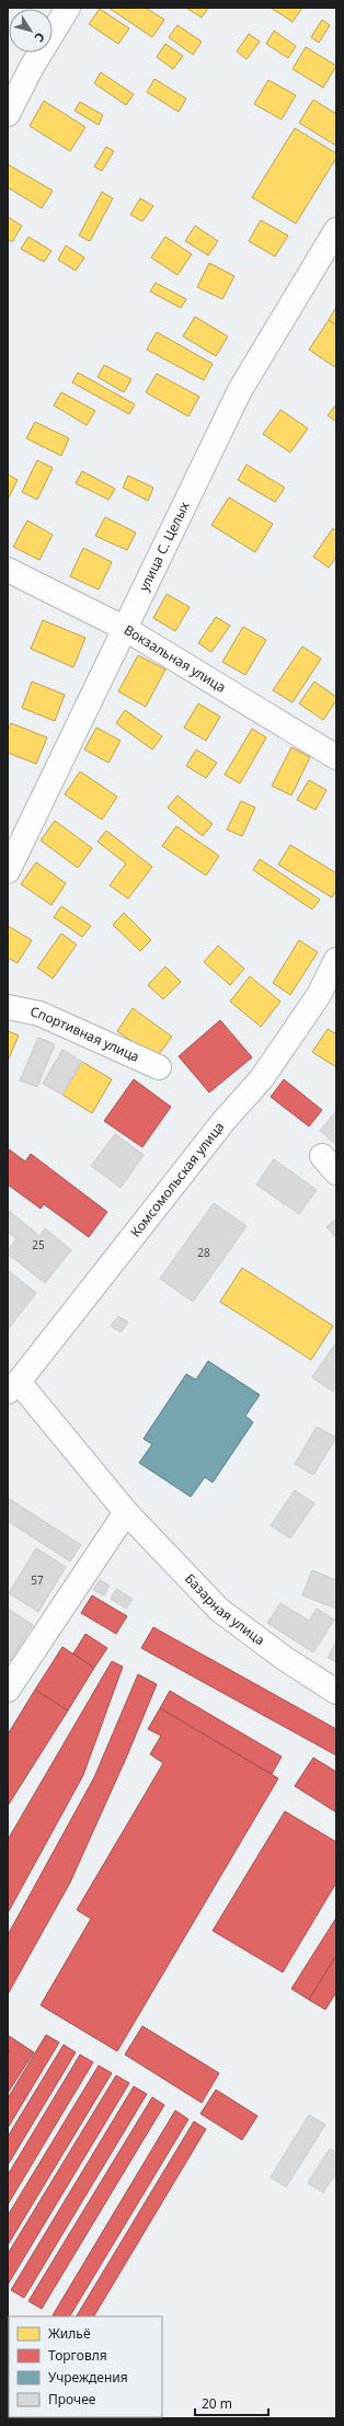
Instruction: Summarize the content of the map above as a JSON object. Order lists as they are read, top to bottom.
{
  "streets": {
    "main road": [
      "улица С. Целых",
      "Вокзальная улица",
      "Спортивная улица",
      "Комсомольская улица",
      "Базарная улица"
    ]
  },
  "crossings": [
    ["улица С. Целых", "Вокзальная улица"],
    ["Комсомольская улица", "Базарная улица"]
  ],
  "house_numbers": ["25", "28", "57"],
  "legend": [
    "Жильё",
    "Торговля",
    "Учреждения",
    "Прочее"
  ],
  "scale_bar": "20 m",
  "north": "bottom right"
}
